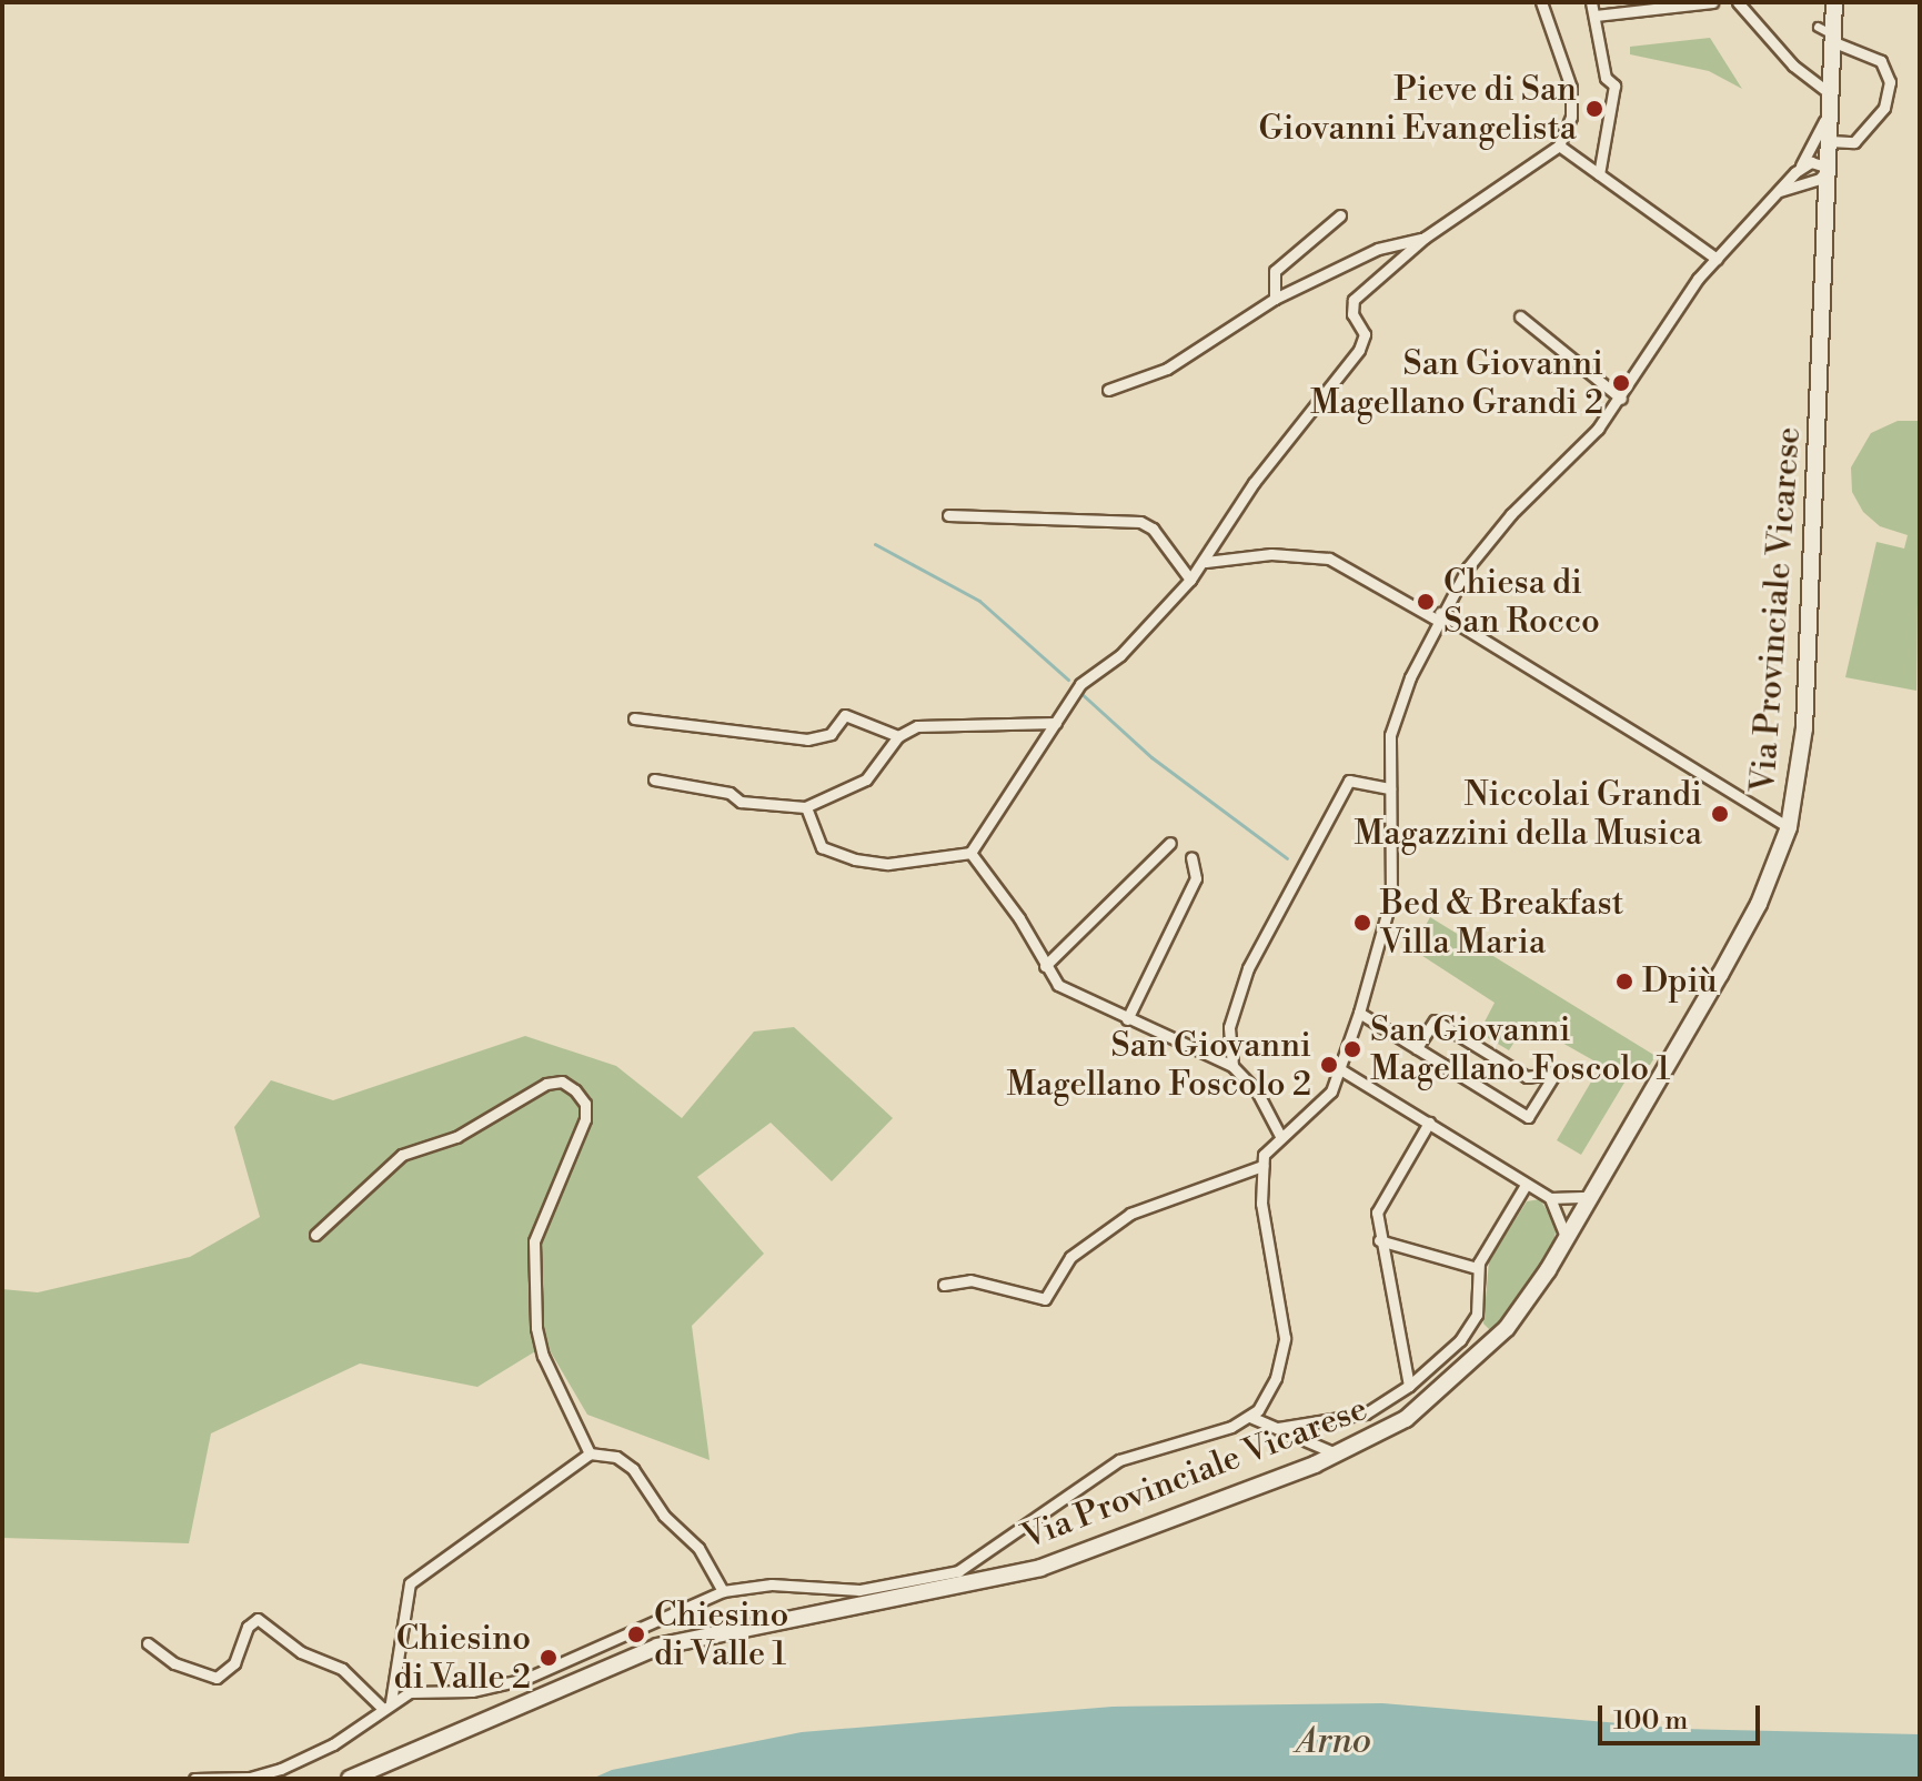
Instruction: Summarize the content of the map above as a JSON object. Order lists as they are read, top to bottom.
{
  "streets": {
    "main road": ["Via Provinciale Vicarese"]
  },
  "water": ["Arno"],
  "places": [
    "Pieve di San Giovanni Evangelista",
    "San Giovanni Magellano Grandi 2",
    "Chiesa di San Rocco",
    "Niccolai Grandi Magazzini della Musica",
    "Bed & Breakfast Villa Maria",
    "Dpiù",
    "San Giovanni Magellano Foscolo 1",
    "San Giovanni Magellano Foscolo 2",
    "Chiesino di Valle 1",
    "Chiesino di Valle 2"
  ],
  "scale_bar": "100 m"
}
